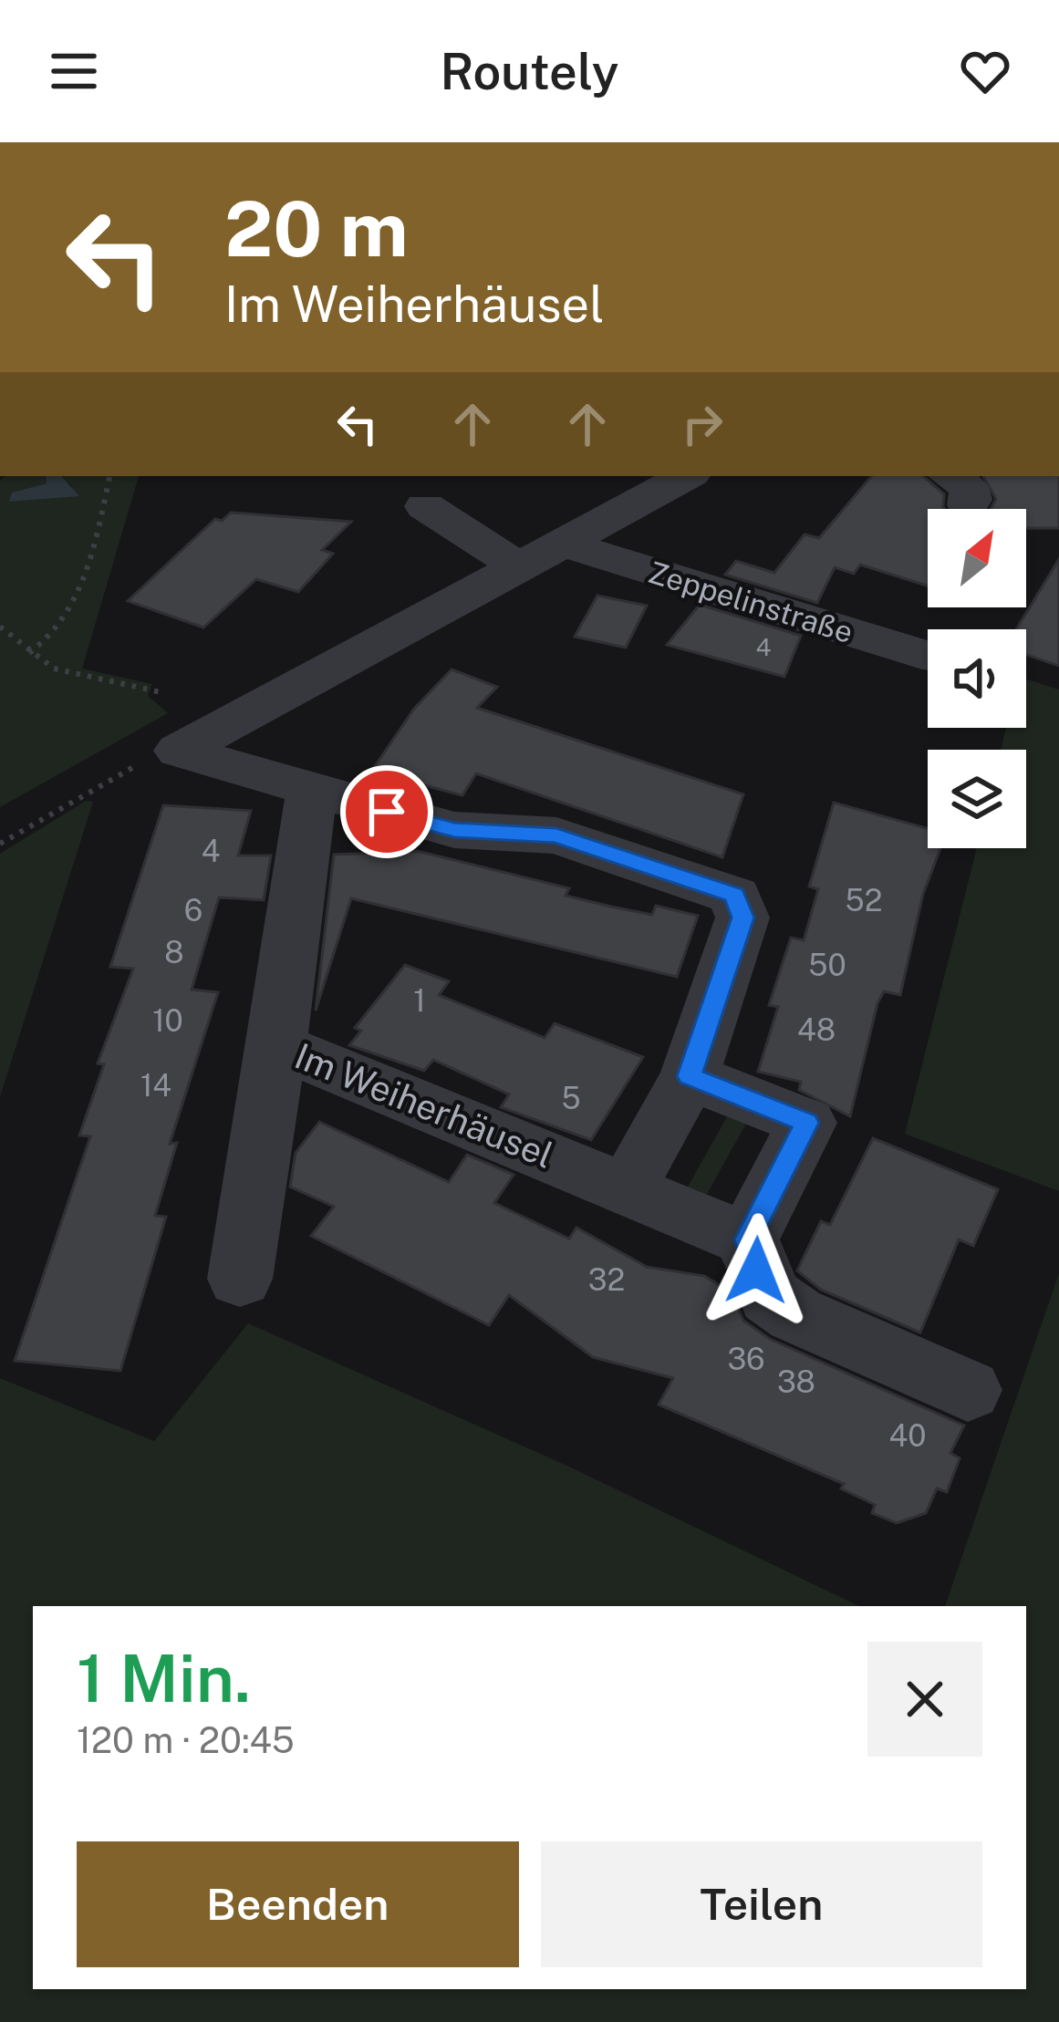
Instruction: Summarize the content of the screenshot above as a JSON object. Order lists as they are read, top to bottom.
{
  "streets": {
    "street": ["Zeppelinstraße", "Im Weiherhäusel"]
  },
  "house_numbers": [
    "4",
    "4",
    "52",
    "6",
    "8",
    "50",
    "1",
    "10",
    "48",
    "14",
    "5",
    "32",
    "36",
    "38",
    "40"
  ],
  "north": "top right",
  "page": {
    "header": "Routely",
    "turn": ["20 m", "Im Weiherhäusel"],
    "heading": ["1 Min.", "120 m · 20:45"],
    "buttons": ["Beenden", "Teilen"]
  }
}
